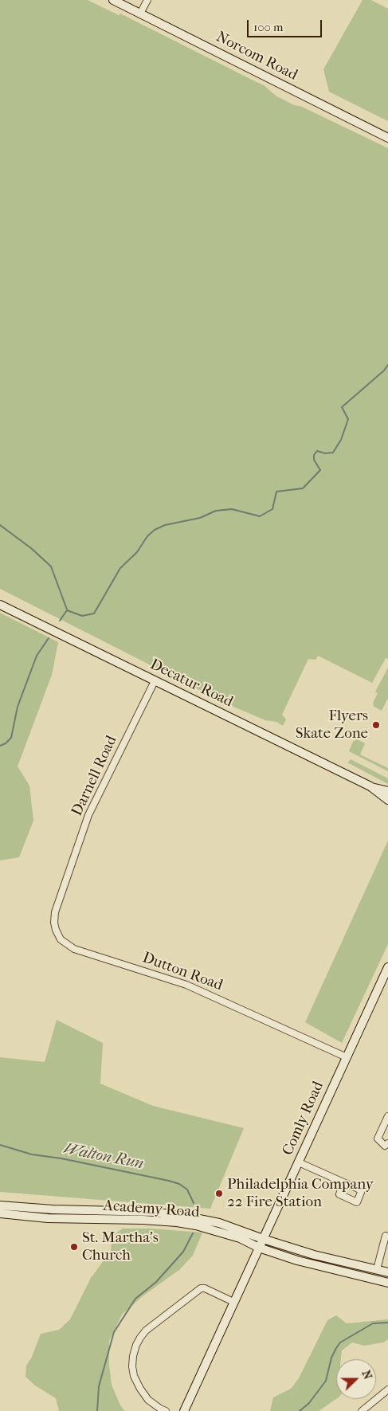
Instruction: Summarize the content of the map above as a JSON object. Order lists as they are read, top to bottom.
{
  "streets": {
    "street": [
      "Norcom Road",
      "Decatur Road",
      "Darnell Road",
      "Dutton Road",
      "Comly Road",
      "Academy Road"
    ]
  },
  "crossings": [
    ["Decatur Road", "Darnell Road"],
    ["Darnell Road", "Dutton Road"],
    ["Dutton Road", "Comly Road"],
    ["Comly Road", "Academy Road"]
  ],
  "water": ["Walton Run"],
  "places": ["Flyers Skate Zone", "Philadelphia Company 22 Fire Station", "St. Martha's Church"],
  "scale_bar": "100 m",
  "north": "right"
}
